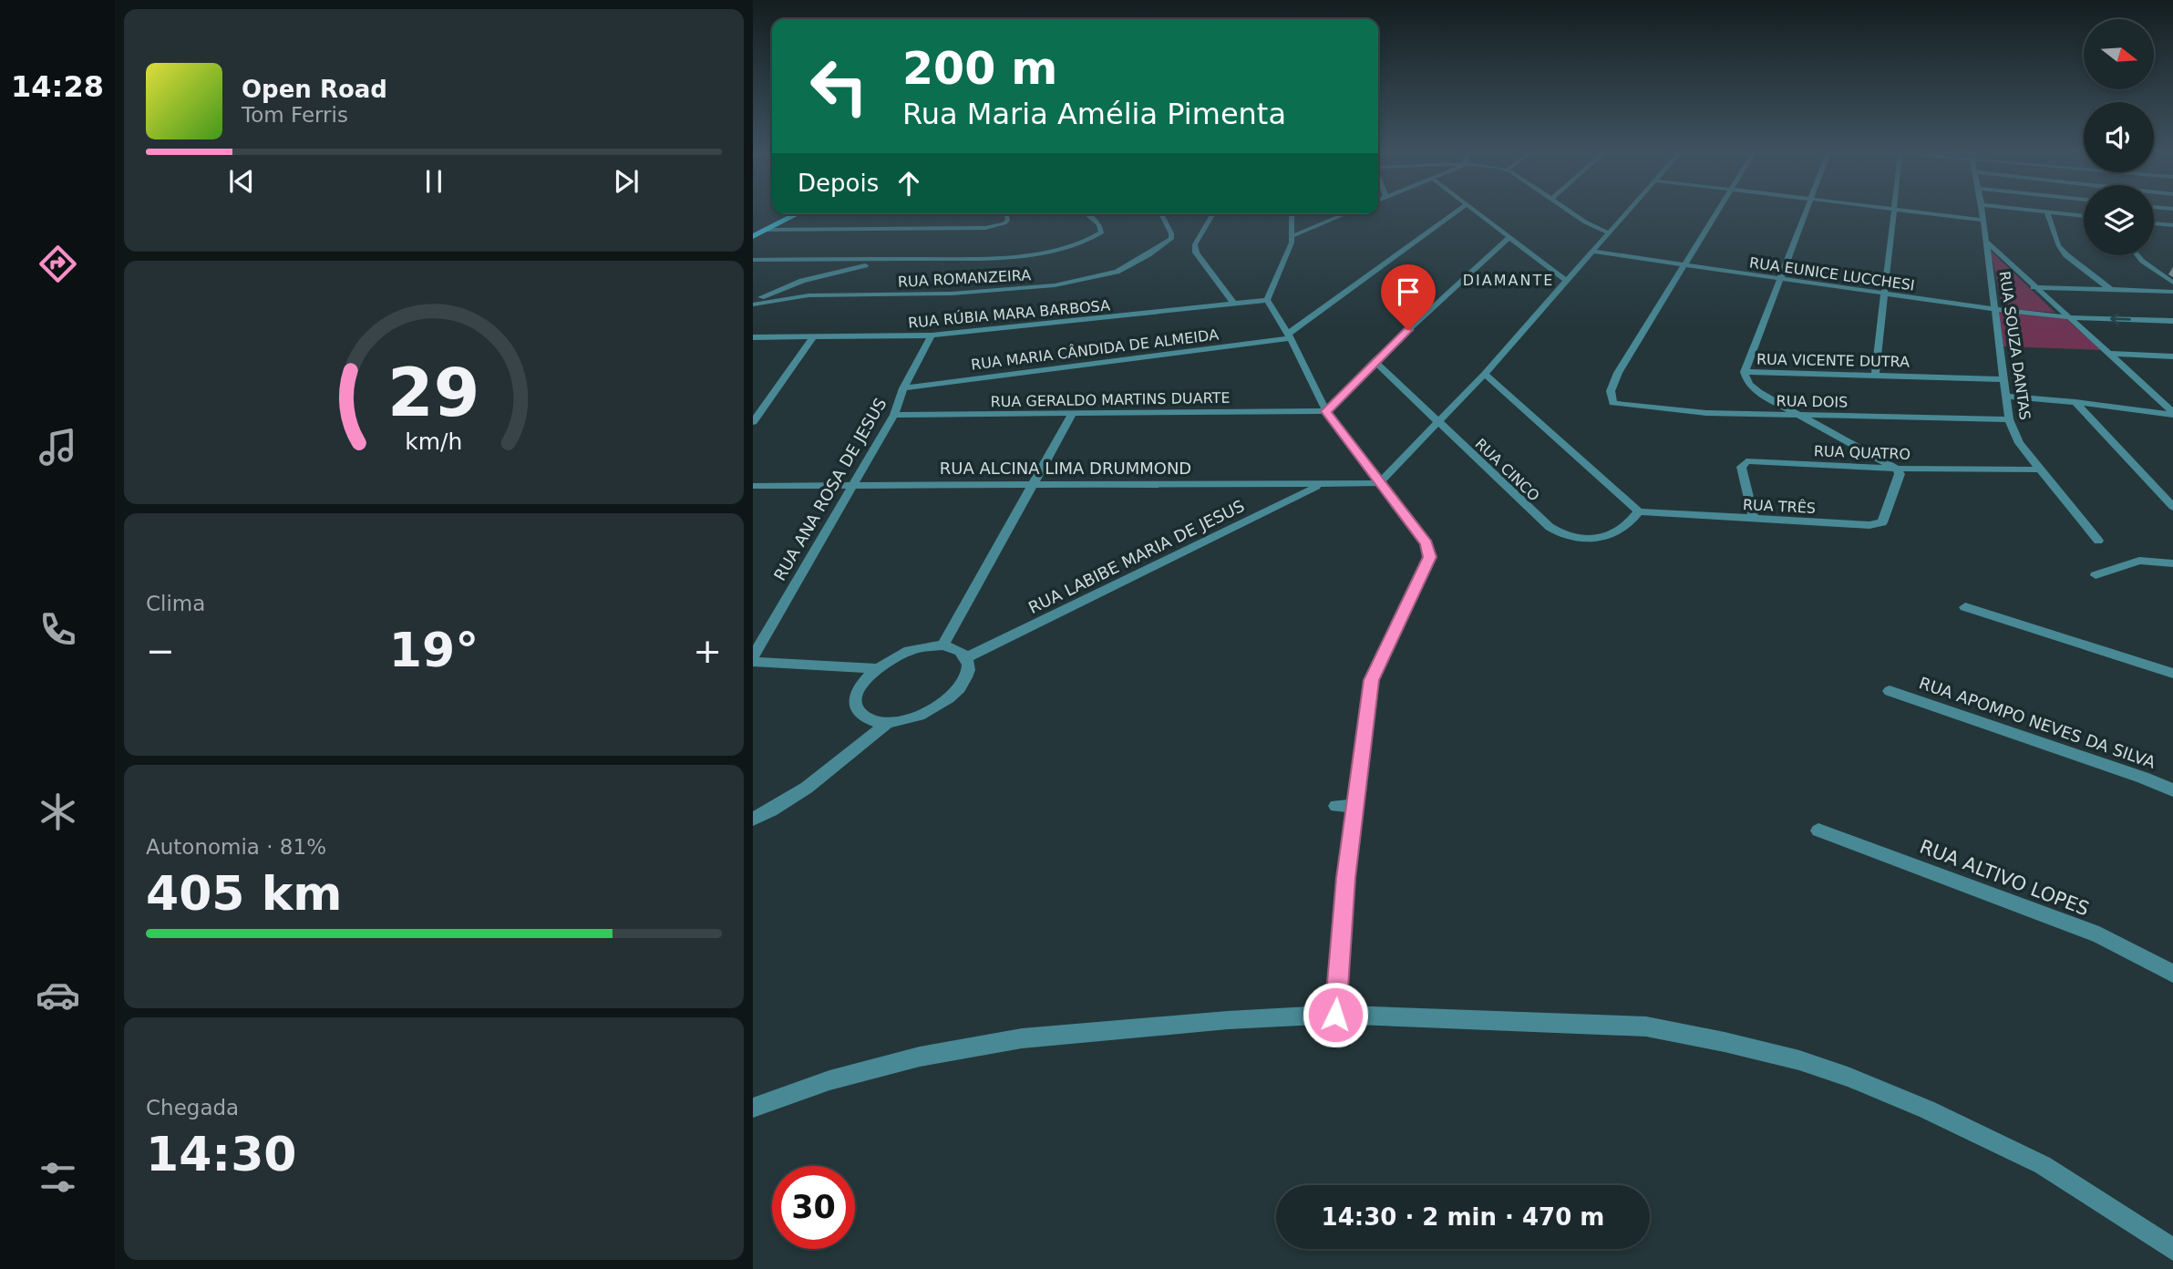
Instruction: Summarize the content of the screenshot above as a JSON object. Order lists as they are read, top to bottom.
{
  "streets": {
    "street": [
      "RUA EUNICE LUCCHESI",
      "RUA ROMANZEIRA",
      "RUA RÚBIA MARA BARBOSA",
      "RUA SOUZA DANTAS",
      "RUA MARIA CÂNDIDA DE ALMEIDA",
      "RUA VICENTE DUTRA",
      "RUA GERALDO MARTINS DUARTE",
      "RUA DOIS",
      "RUA QUATRO",
      "RUA ALCINA LIMA DRUMMOND",
      "RUA CINCO",
      "RUA ANA ROSA DE JESUS",
      "RUA TRÊS",
      "RUA LABIBE MARIA DE JESUS",
      "RUA APOMPO NEVES DA SILVA",
      "RUA ALTIVO LOPES"
    ]
  },
  "crossings": [
    ["RUA EUNICE LUCCHESI", "RUA SOUZA DANTAS"],
    ["RUA EUNICE LUCCHESI", "RUA VICENTE DUTRA"],
    ["RUA EUNICE LUCCHESI", "RUA DOIS"],
    ["RUA RÚBIA MARA BARBOSA", "RUA ANA ROSA DE JESUS"],
    ["RUA SOUZA DANTAS", "RUA VICENTE DUTRA"],
    ["RUA SOUZA DANTAS", "RUA DOIS"],
    ["RUA SOUZA DANTAS", "RUA QUATRO"],
    ["RUA MARIA CÂNDIDA DE ALMEIDA", "RUA ANA ROSA DE JESUS"],
    ["RUA GERALDO MARTINS DUARTE", "RUA ANA ROSA DE JESUS"],
    ["RUA QUATRO", "RUA TRÊS"],
    ["RUA ALCINA LIMA DRUMMOND", "RUA ANA ROSA DE JESUS"],
    ["RUA ALCINA LIMA DRUMMOND", "RUA LABIBE MARIA DE JESUS"],
    ["RUA CINCO", "RUA TRÊS"]
  ],
  "districts": ["DIAMANTE"],
  "north": "right",
  "page": {
    "tabs": "14:28",
    "turn": ["200 m", "Rua Maria Amélia Pimenta"],
    "song": ["Open Road", "Tom Ferris"],
    "then": "Depois",
    "tile": [
      "Clima",
      ["Autonomia · 81%", "405 km"],
      ["Chegada", "14:30"]
    ],
    "heat": ["−", "19°", "+"],
    "limit": "30",
    "trip": "14:30 · 2 min · 470 m",
    "gauge": ["29", "km/h"]
  }
}
